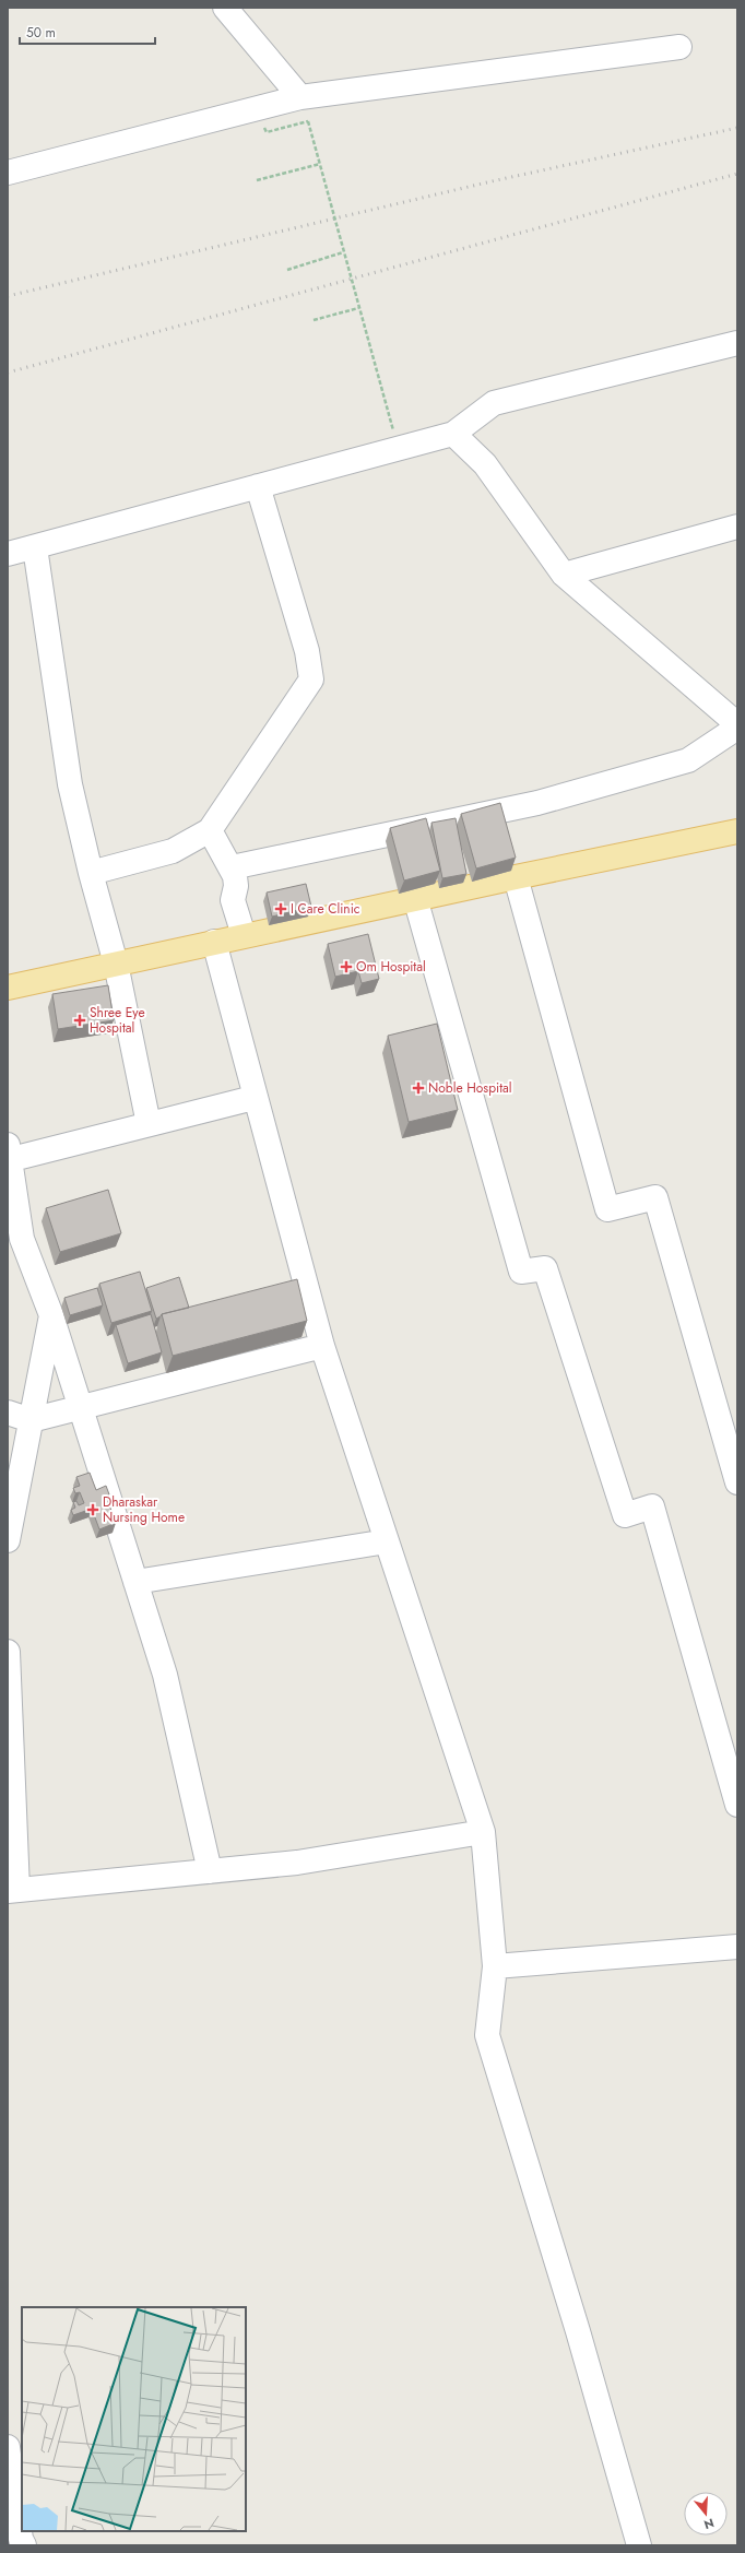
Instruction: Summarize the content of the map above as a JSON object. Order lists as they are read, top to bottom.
{
  "places": {
    "health": [
      "I Care Clinic",
      "Om Hospital",
      "Shree Eye Hospital",
      "Noble Hospital",
      "Dharaskar Nursing Home"
    ]
  },
  "scale_bar": "50 m",
  "north": "bottom"
}
